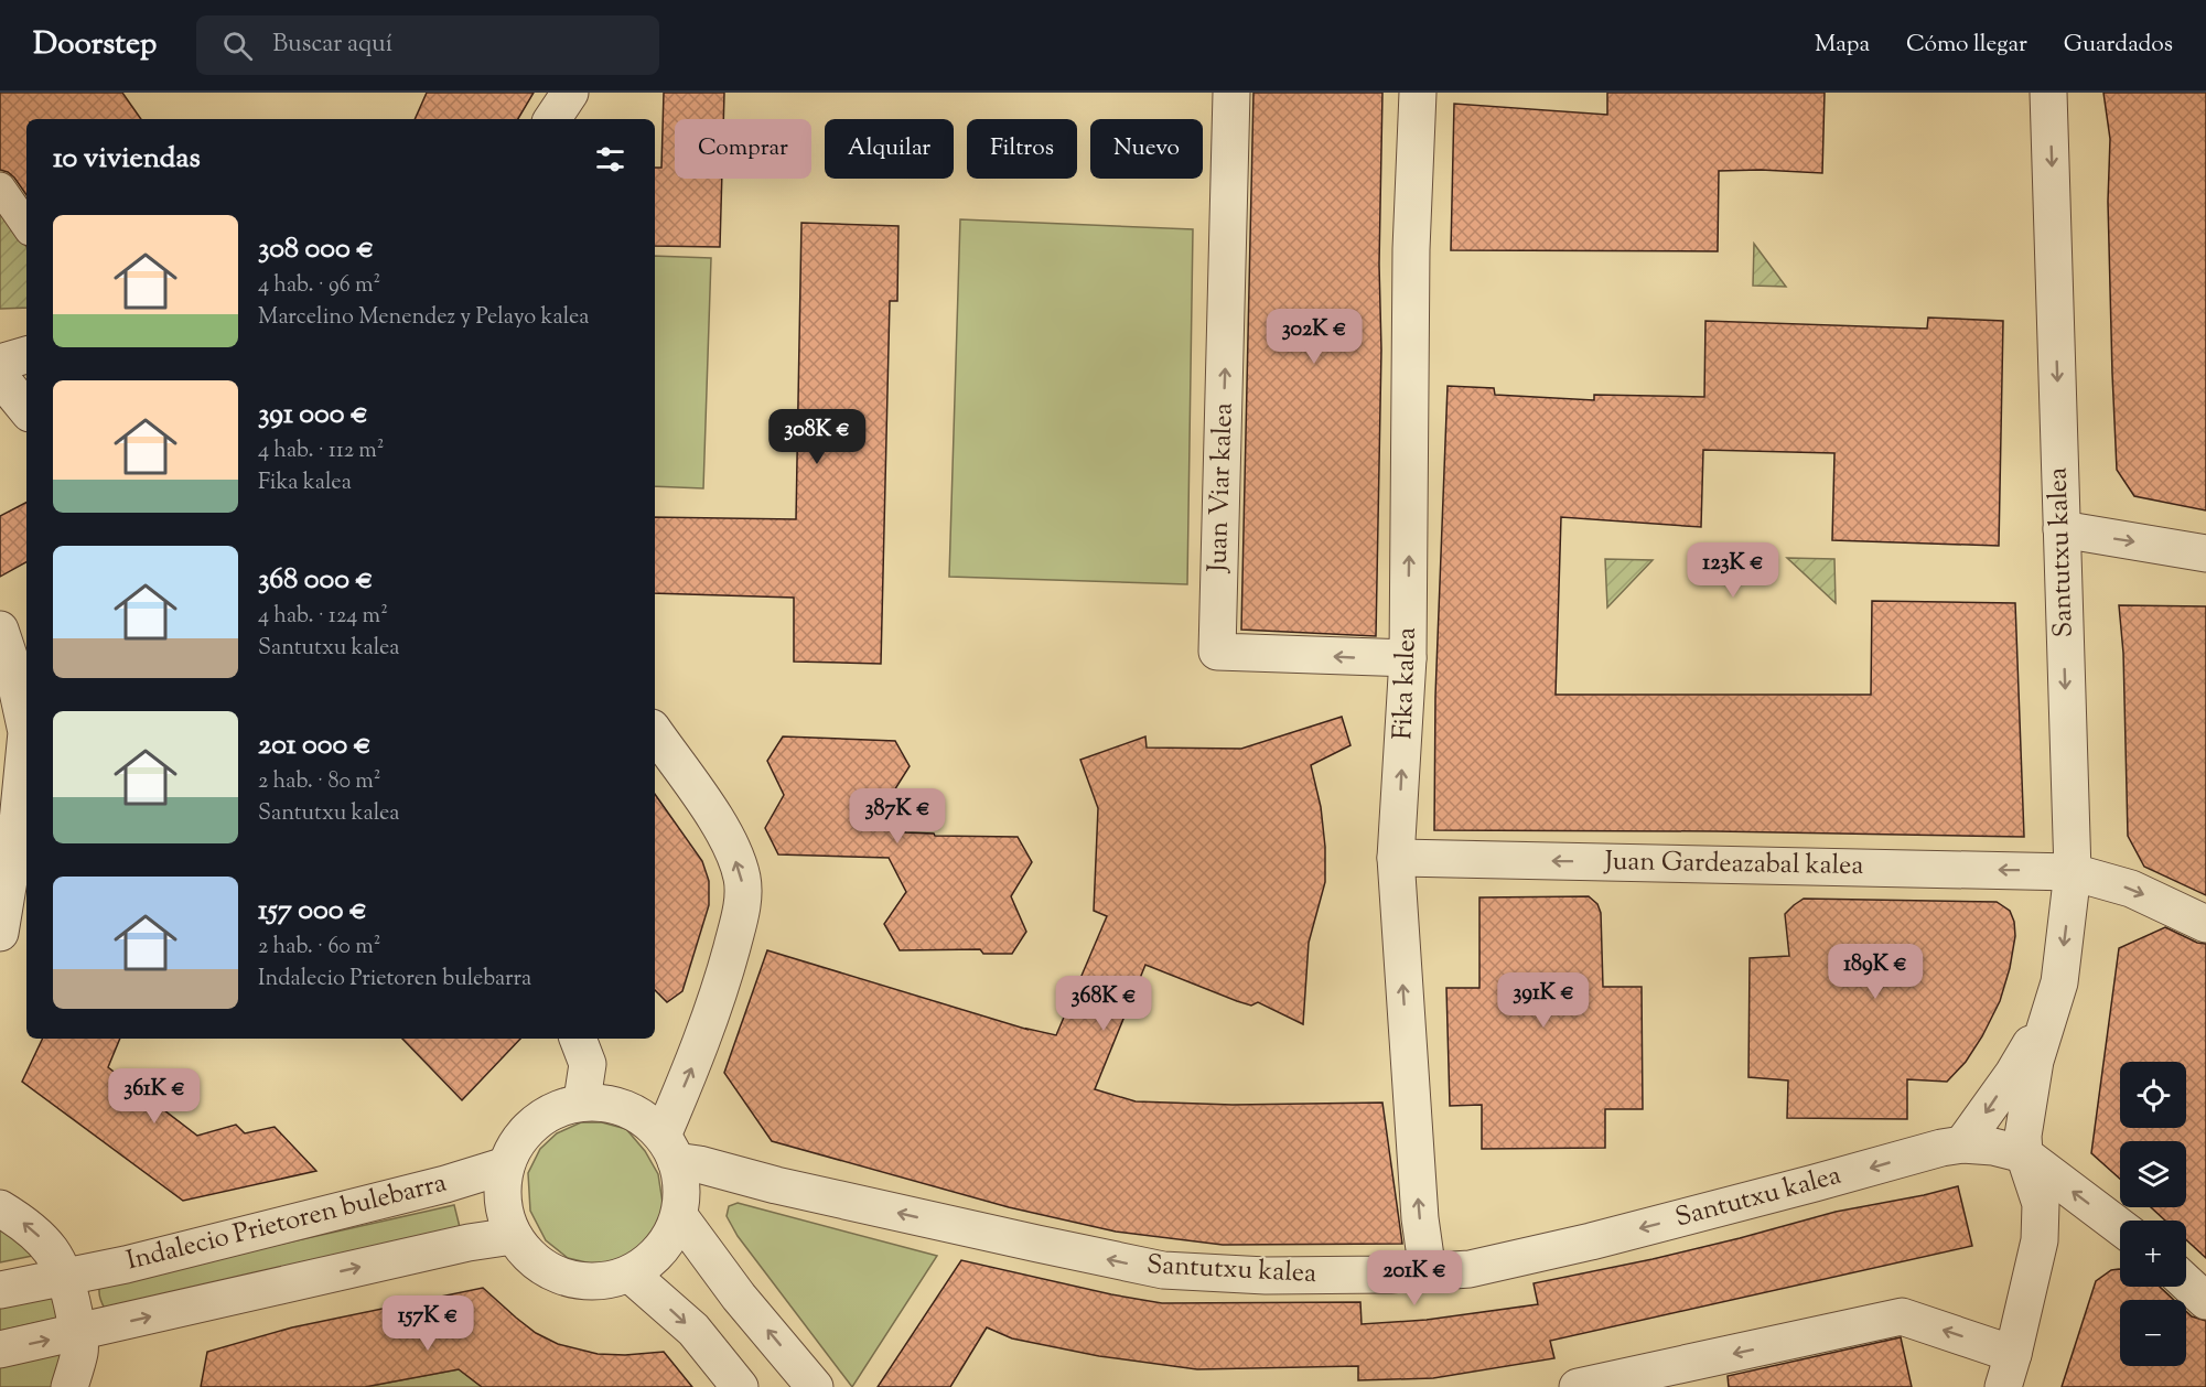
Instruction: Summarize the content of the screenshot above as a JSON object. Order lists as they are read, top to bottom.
{
  "streets": {
    "street": [
      "Juan Viar kalea",
      "Santutxu kalea",
      "Fika kalea",
      "Juan Gardeazabal kalea",
      "Indalecio Prietoren bulebarra"
    ]
  },
  "crossings": [
    ["Juan Viar kalea", "Fika kalea"],
    ["Santutxu kalea", "Fika kalea"],
    ["Santutxu kalea", "Juan Gardeazabal kalea"],
    ["Santutxu kalea", "Indalecio Prietoren bulebarra"],
    ["Fika kalea", "Juan Gardeazabal kalea"]
  ],
  "one_way": ["Fika kalea"],
  "page": {
    "header": "Doorstep",
    "search": "Buscar aquí",
    "nav": ["Mapa", "Cómo llegar", "Guardados"],
    "chip": [
      "Comprar",
      "Alquilar",
      "Filtros",
      "Nuevo"
    ],
    "heading": "10 viviendas",
    "list": [
      {
        "name": "308 000 €",
        "note": "4 hab. · 96 m² · Marcelino Menendez y Pelayo kalea"
      },
      {
        "name": "391 000 €",
        "note": "4 hab. · 112 m² · Fika kalea"
      },
      {
        "name": "368 000 €",
        "note": "4 hab. · 124 m² · Santutxu kalea"
      },
      {
        "name": "201 000 €",
        "note": "2 hab. · 80 m² · Santutxu kalea"
      },
      {
        "name": "157 000 €",
        "note": "2 hab. · 60 m² · Indalecio Prietoren bulebarra"
      }
    ],
    "price": [
      "302K €",
      "308K €",
      "123K €",
      "387K €",
      "189K €",
      "391K €",
      "368K €",
      "361K €",
      "201K €",
      "157K €"
    ],
    "map_buttons": ["+", "−"]
  }
}
